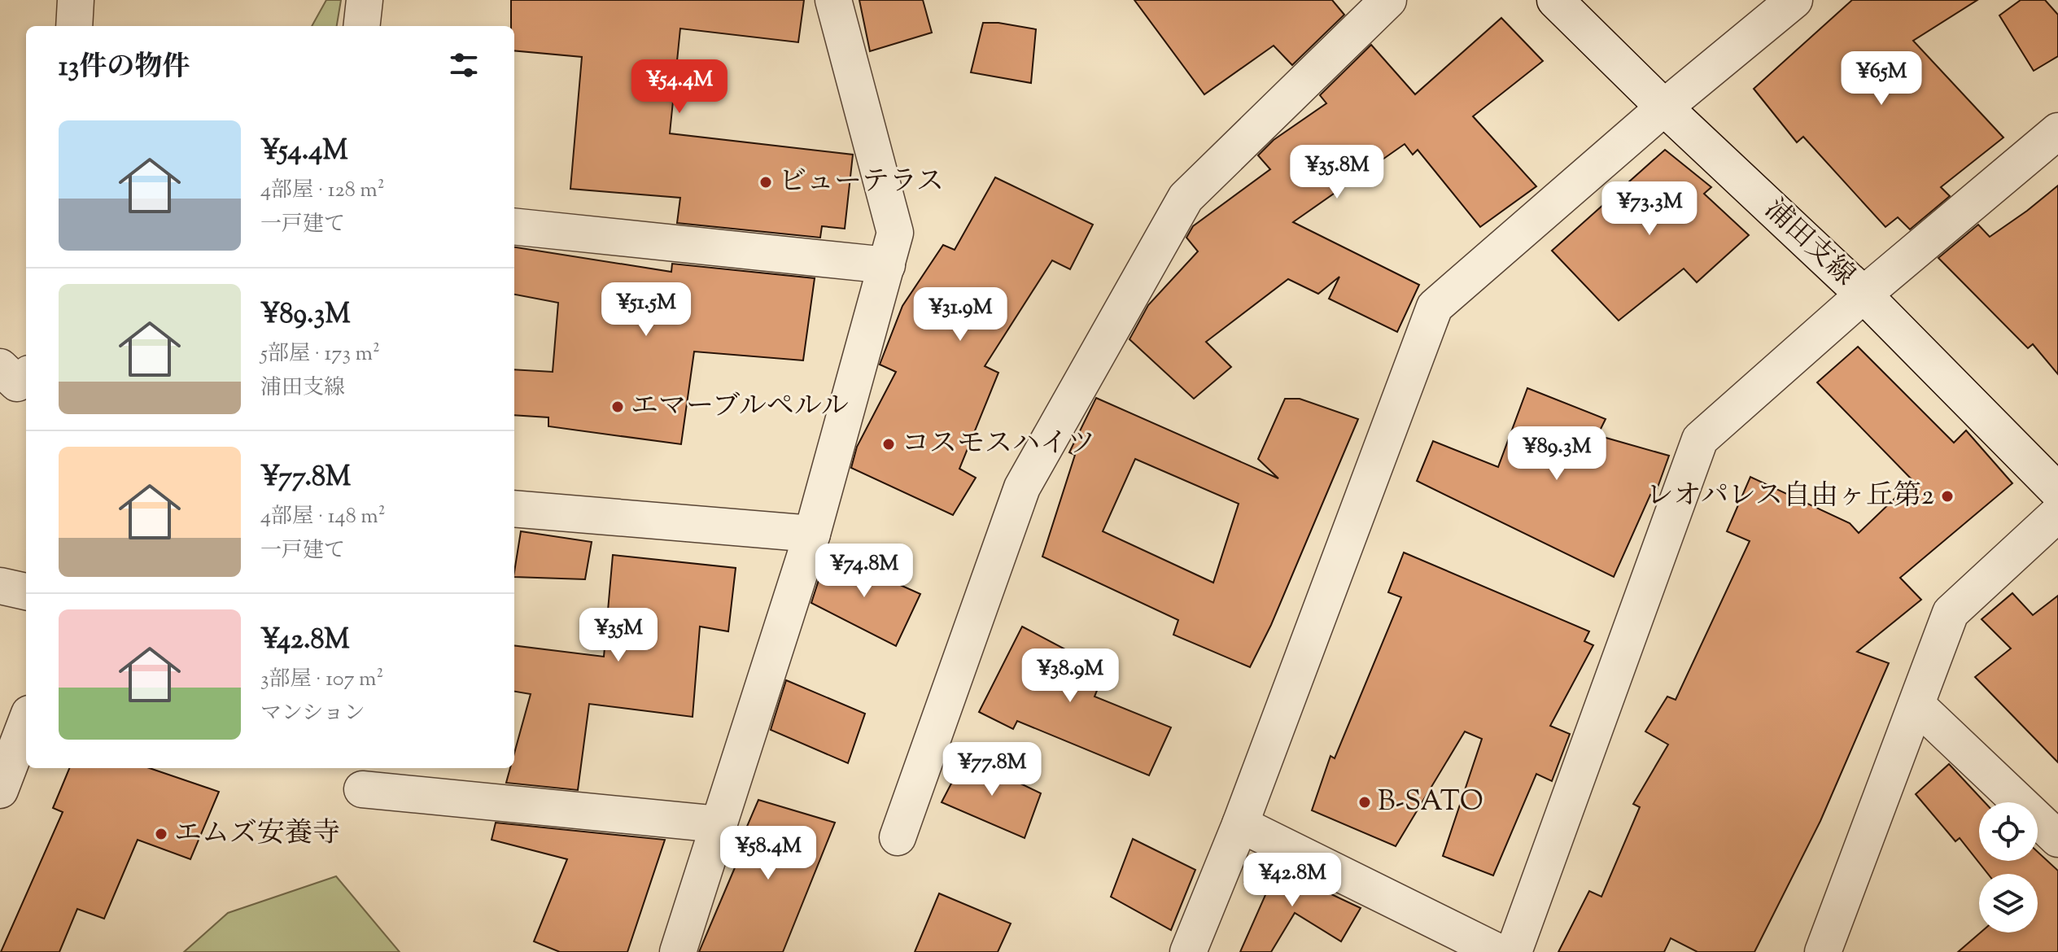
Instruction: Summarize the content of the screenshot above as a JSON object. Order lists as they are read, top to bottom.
{
  "streets": {
    "street": ["浦田支線"]
  },
  "places": [
    "ビューテラス",
    "エマーブルペルル",
    "コスモスハイツ",
    "レオパレス自由ヶ丘第2",
    "B-SATO",
    "エムズ安養寺"
  ],
  "page": {
    "heading": "13件の物件",
    "price": [
      "¥65M",
      "¥54.4M",
      "¥35.8M",
      "¥73.3M",
      "¥51.5M",
      "¥31.9M",
      "¥89.3M",
      "¥74.8M",
      "¥35M",
      "¥38.9M",
      "¥77.8M",
      "¥58.4M",
      "¥42.8M"
    ],
    "list": [
      {
        "name": "¥54.4M",
        "note": "4部屋 · 128 m² · 一戸建て"
      },
      {
        "name": "¥89.3M",
        "note": "5部屋 · 173 m² · 浦田支線"
      },
      {
        "name": "¥77.8M",
        "note": "4部屋 · 148 m² · 一戸建て"
      },
      {
        "name": "¥42.8M",
        "note": "3部屋 · 107 m² · マンション"
      }
    ]
  }
}
